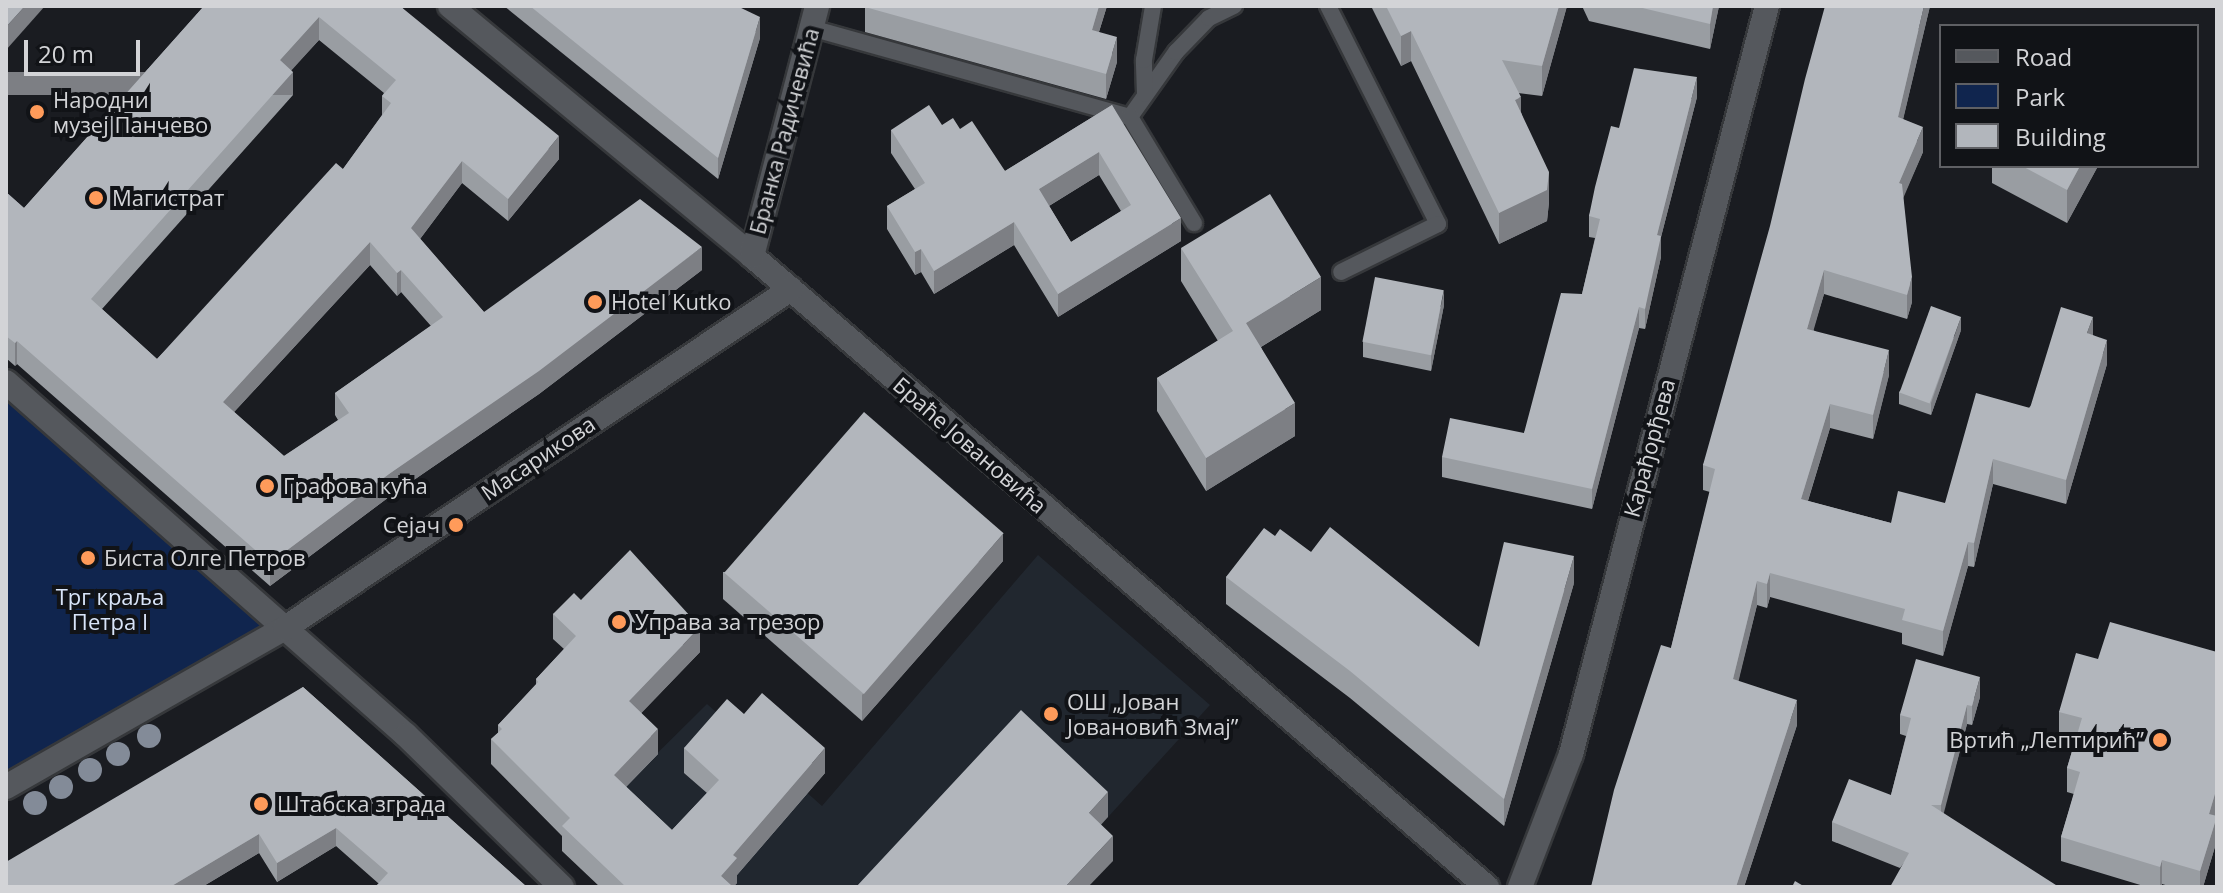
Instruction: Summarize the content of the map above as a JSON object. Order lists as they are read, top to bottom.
{
  "streets": {
    "street": [
      "Бранка Радичевића",
      "Браће Јовановића",
      "Карађорђева",
      "Масарикова"
    ]
  },
  "crossings": [
    ["Бранка Радичевића", "Браће Јовановића"],
    ["Браће Јовановића", "Масарикова"]
  ],
  "parks": ["Трг краља Петра I"],
  "places": [
    "Народни музеј Панчево",
    "Магистрат",
    "Hotel Kutko",
    "Графова кућа",
    "Сејач",
    "Биста Олге Петров",
    "Управа за трезор",
    "ОШ „Јован Јовановић Змај”",
    "Вртић „Лептирић”",
    "Штабска зграда"
  ],
  "legend": ["Road", "Park", "Building"],
  "scale_bar": "20 m"
}
